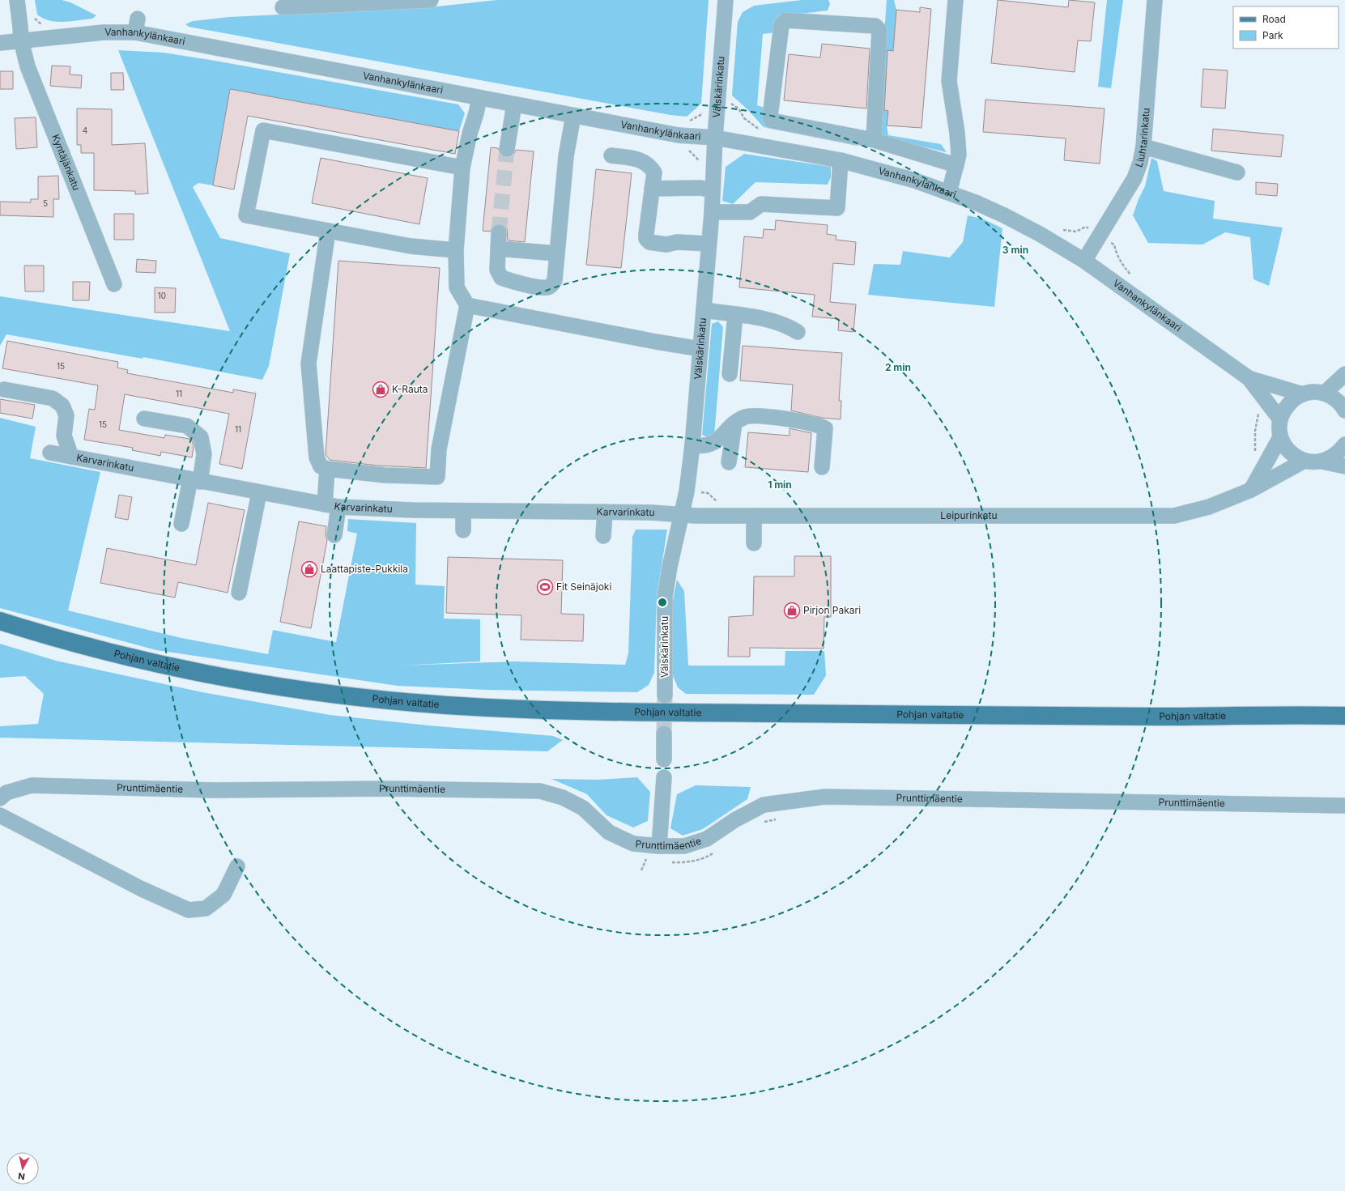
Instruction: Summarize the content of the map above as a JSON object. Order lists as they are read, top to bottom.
{
  "streets": {
    "main road": ["Pohjan valtatie"],
    "street": [
      "Vanhankylänkaari",
      "Välskärinkatu",
      "Liuhtarinkatu",
      "Kyntäjänkatu",
      "Karvarinkatu",
      "Leipurinkatu",
      "Prunttimäentie"
    ]
  },
  "crossings": [
    ["Vanhankylänkaari", "Välskärinkatu"],
    ["Vanhankylänkaari", "Liuhtarinkatu"],
    ["Vanhankylänkaari", "Kyntäjänkatu"],
    ["Välskärinkatu", "Karvarinkatu"],
    ["Välskärinkatu", "Leipurinkatu"],
    ["Karvarinkatu", "Leipurinkatu"]
  ],
  "places": {
    "shop": ["K-Rauta", "Laattapiste-Pukkila", "Pirjon Pakari"],
    "sports": ["Fit Seinäjoki"]
  },
  "house_numbers": [
    "4",
    "5",
    "10",
    "15",
    "11",
    "15",
    "11"
  ],
  "legend": ["Road", "Park"],
  "north": "bottom",
  "rings": ["3 min", "2 min", "1 min"]
}
